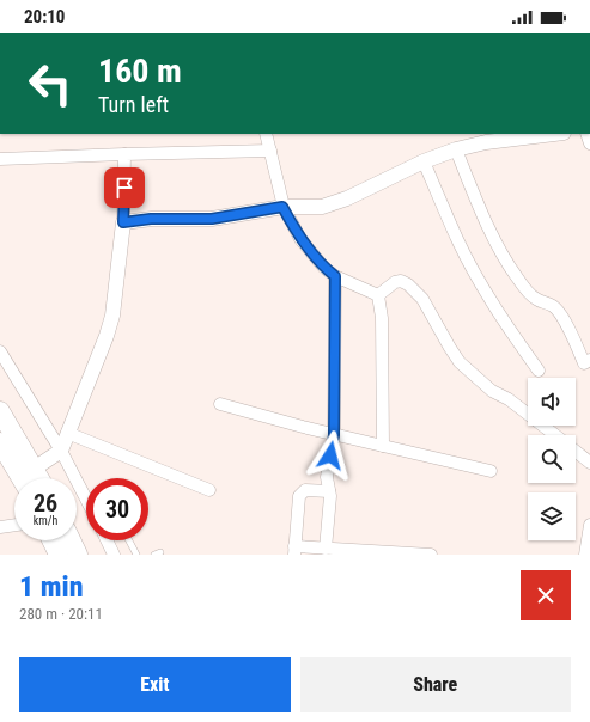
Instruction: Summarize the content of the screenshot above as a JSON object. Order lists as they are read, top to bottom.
{
  "page": {
    "status": "20:10",
    "turn": ["160 m", "Turn left"],
    "speed": "26 km/h",
    "limit": "30",
    "heading": ["1 min", "280 m · 20:11"],
    "buttons": ["Exit", "Share"]
  }
}
